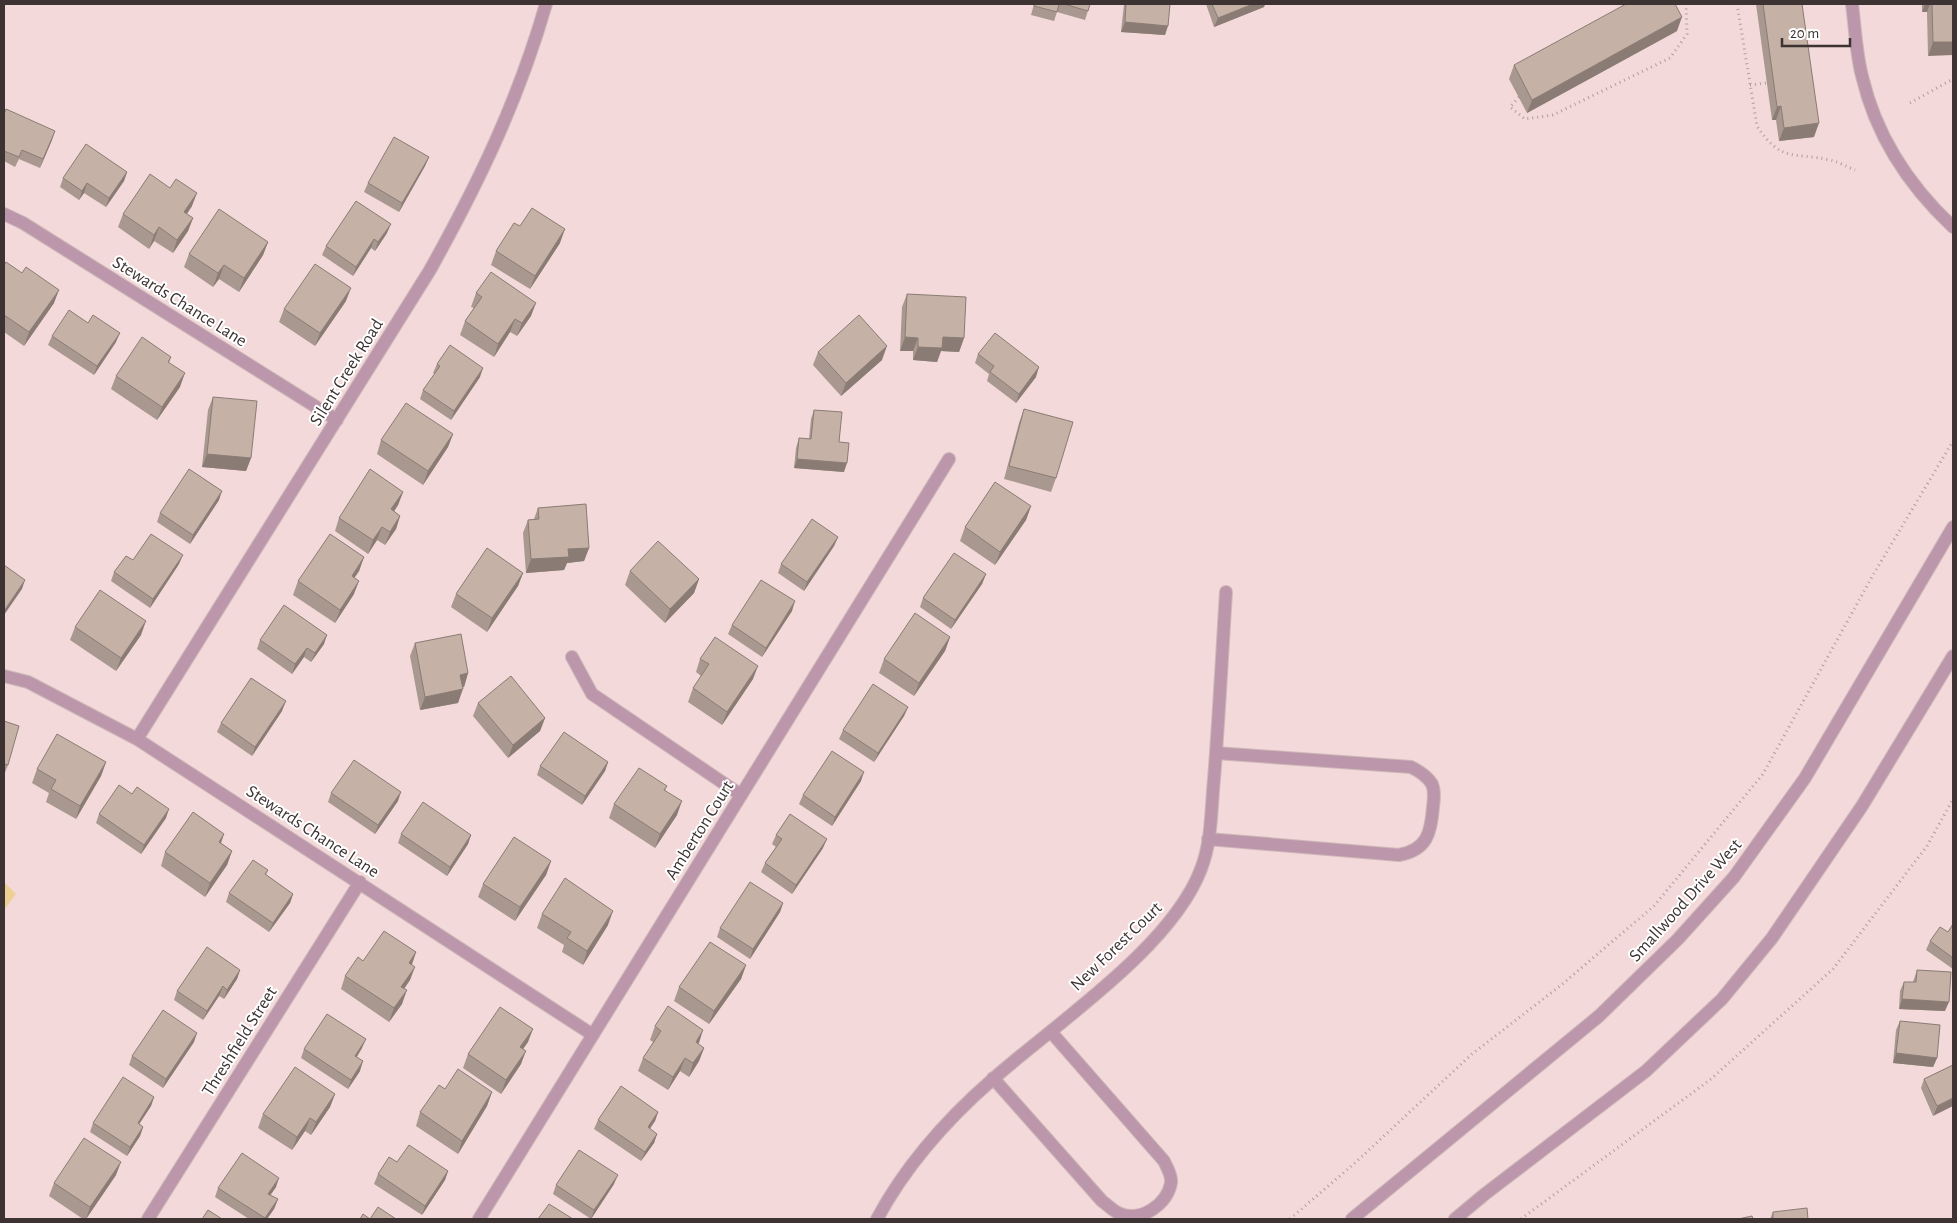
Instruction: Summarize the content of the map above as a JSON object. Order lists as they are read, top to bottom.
{
  "streets": {
    "street": [
      "Stewards Chance Lane",
      "Silent Creek Road",
      "Amberton Court",
      "Smallwood Drive West",
      "New Forest Court",
      "Threshfield Street"
    ]
  },
  "crossings": [
    ["Stewards Chance Lane", "Silent Creek Road"],
    ["Stewards Chance Lane", "Amberton Court"],
    ["Stewards Chance Lane", "Threshfield Street"]
  ],
  "scale_bar": "20 m"
}
